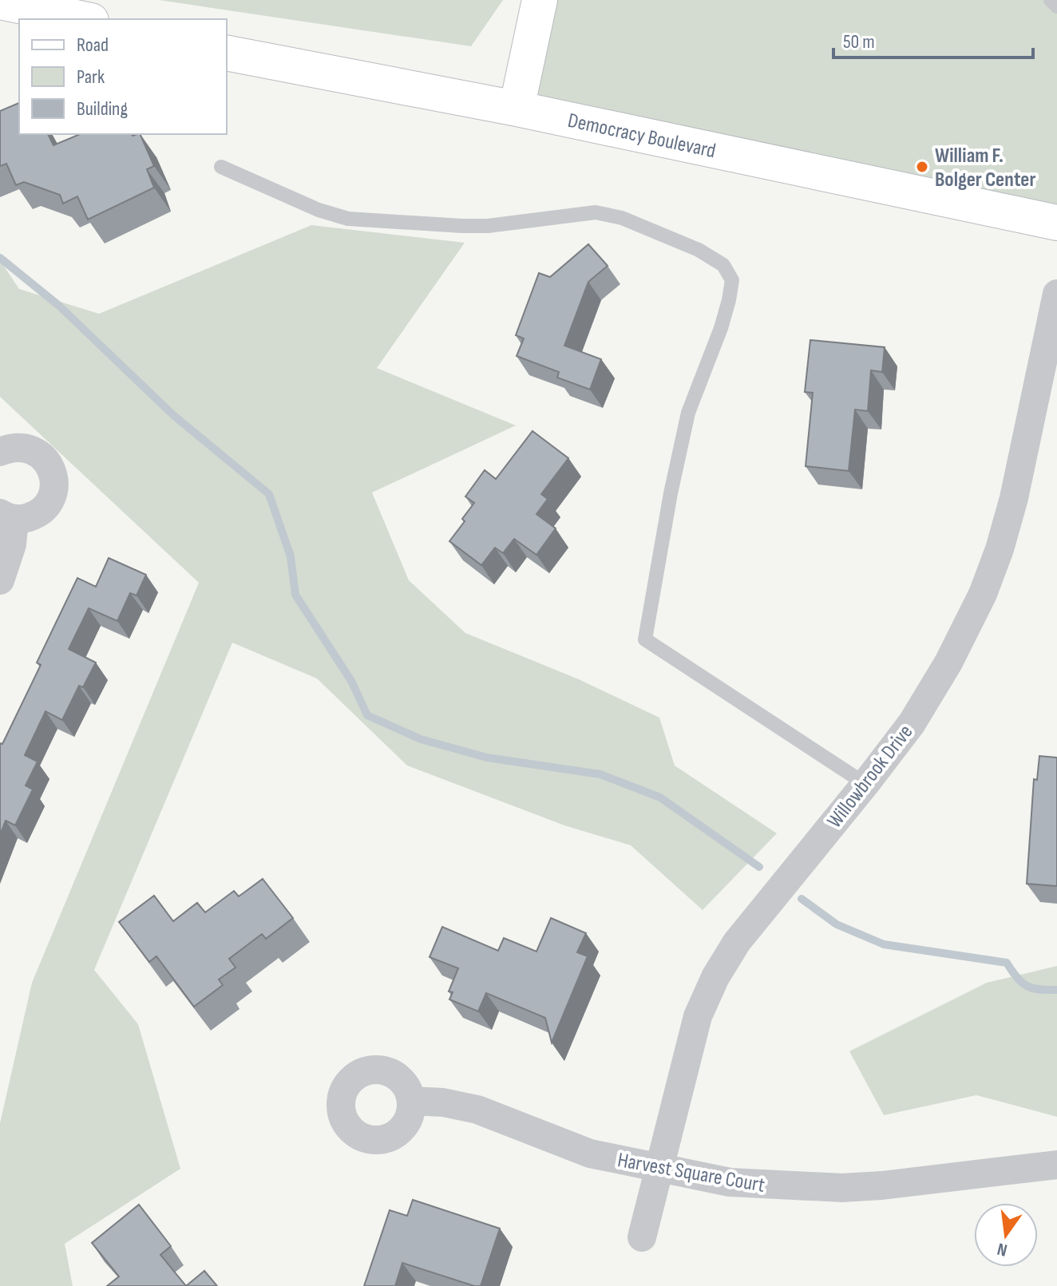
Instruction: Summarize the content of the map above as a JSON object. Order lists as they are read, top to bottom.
{
  "streets": {
    "main road": ["Democracy Boulevard"],
    "street": ["Willowbrook Drive", "Harvest Square Court"]
  },
  "crossings": [
    ["Willowbrook Drive", "Harvest Square Court"]
  ],
  "places": ["William F. Bolger Center"],
  "legend": ["Road", "Park", "Building"],
  "scale_bar": "50 m",
  "north": "bottom"
}
